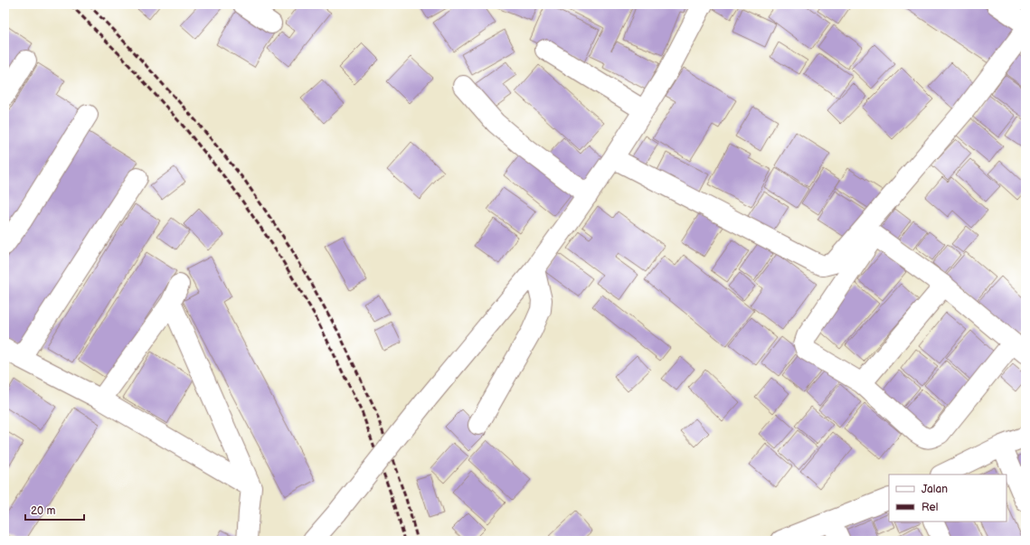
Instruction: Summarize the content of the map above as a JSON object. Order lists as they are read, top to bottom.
{
  "legend": ["Jalan", "Rel"],
  "scale_bar": "20 m"
}
